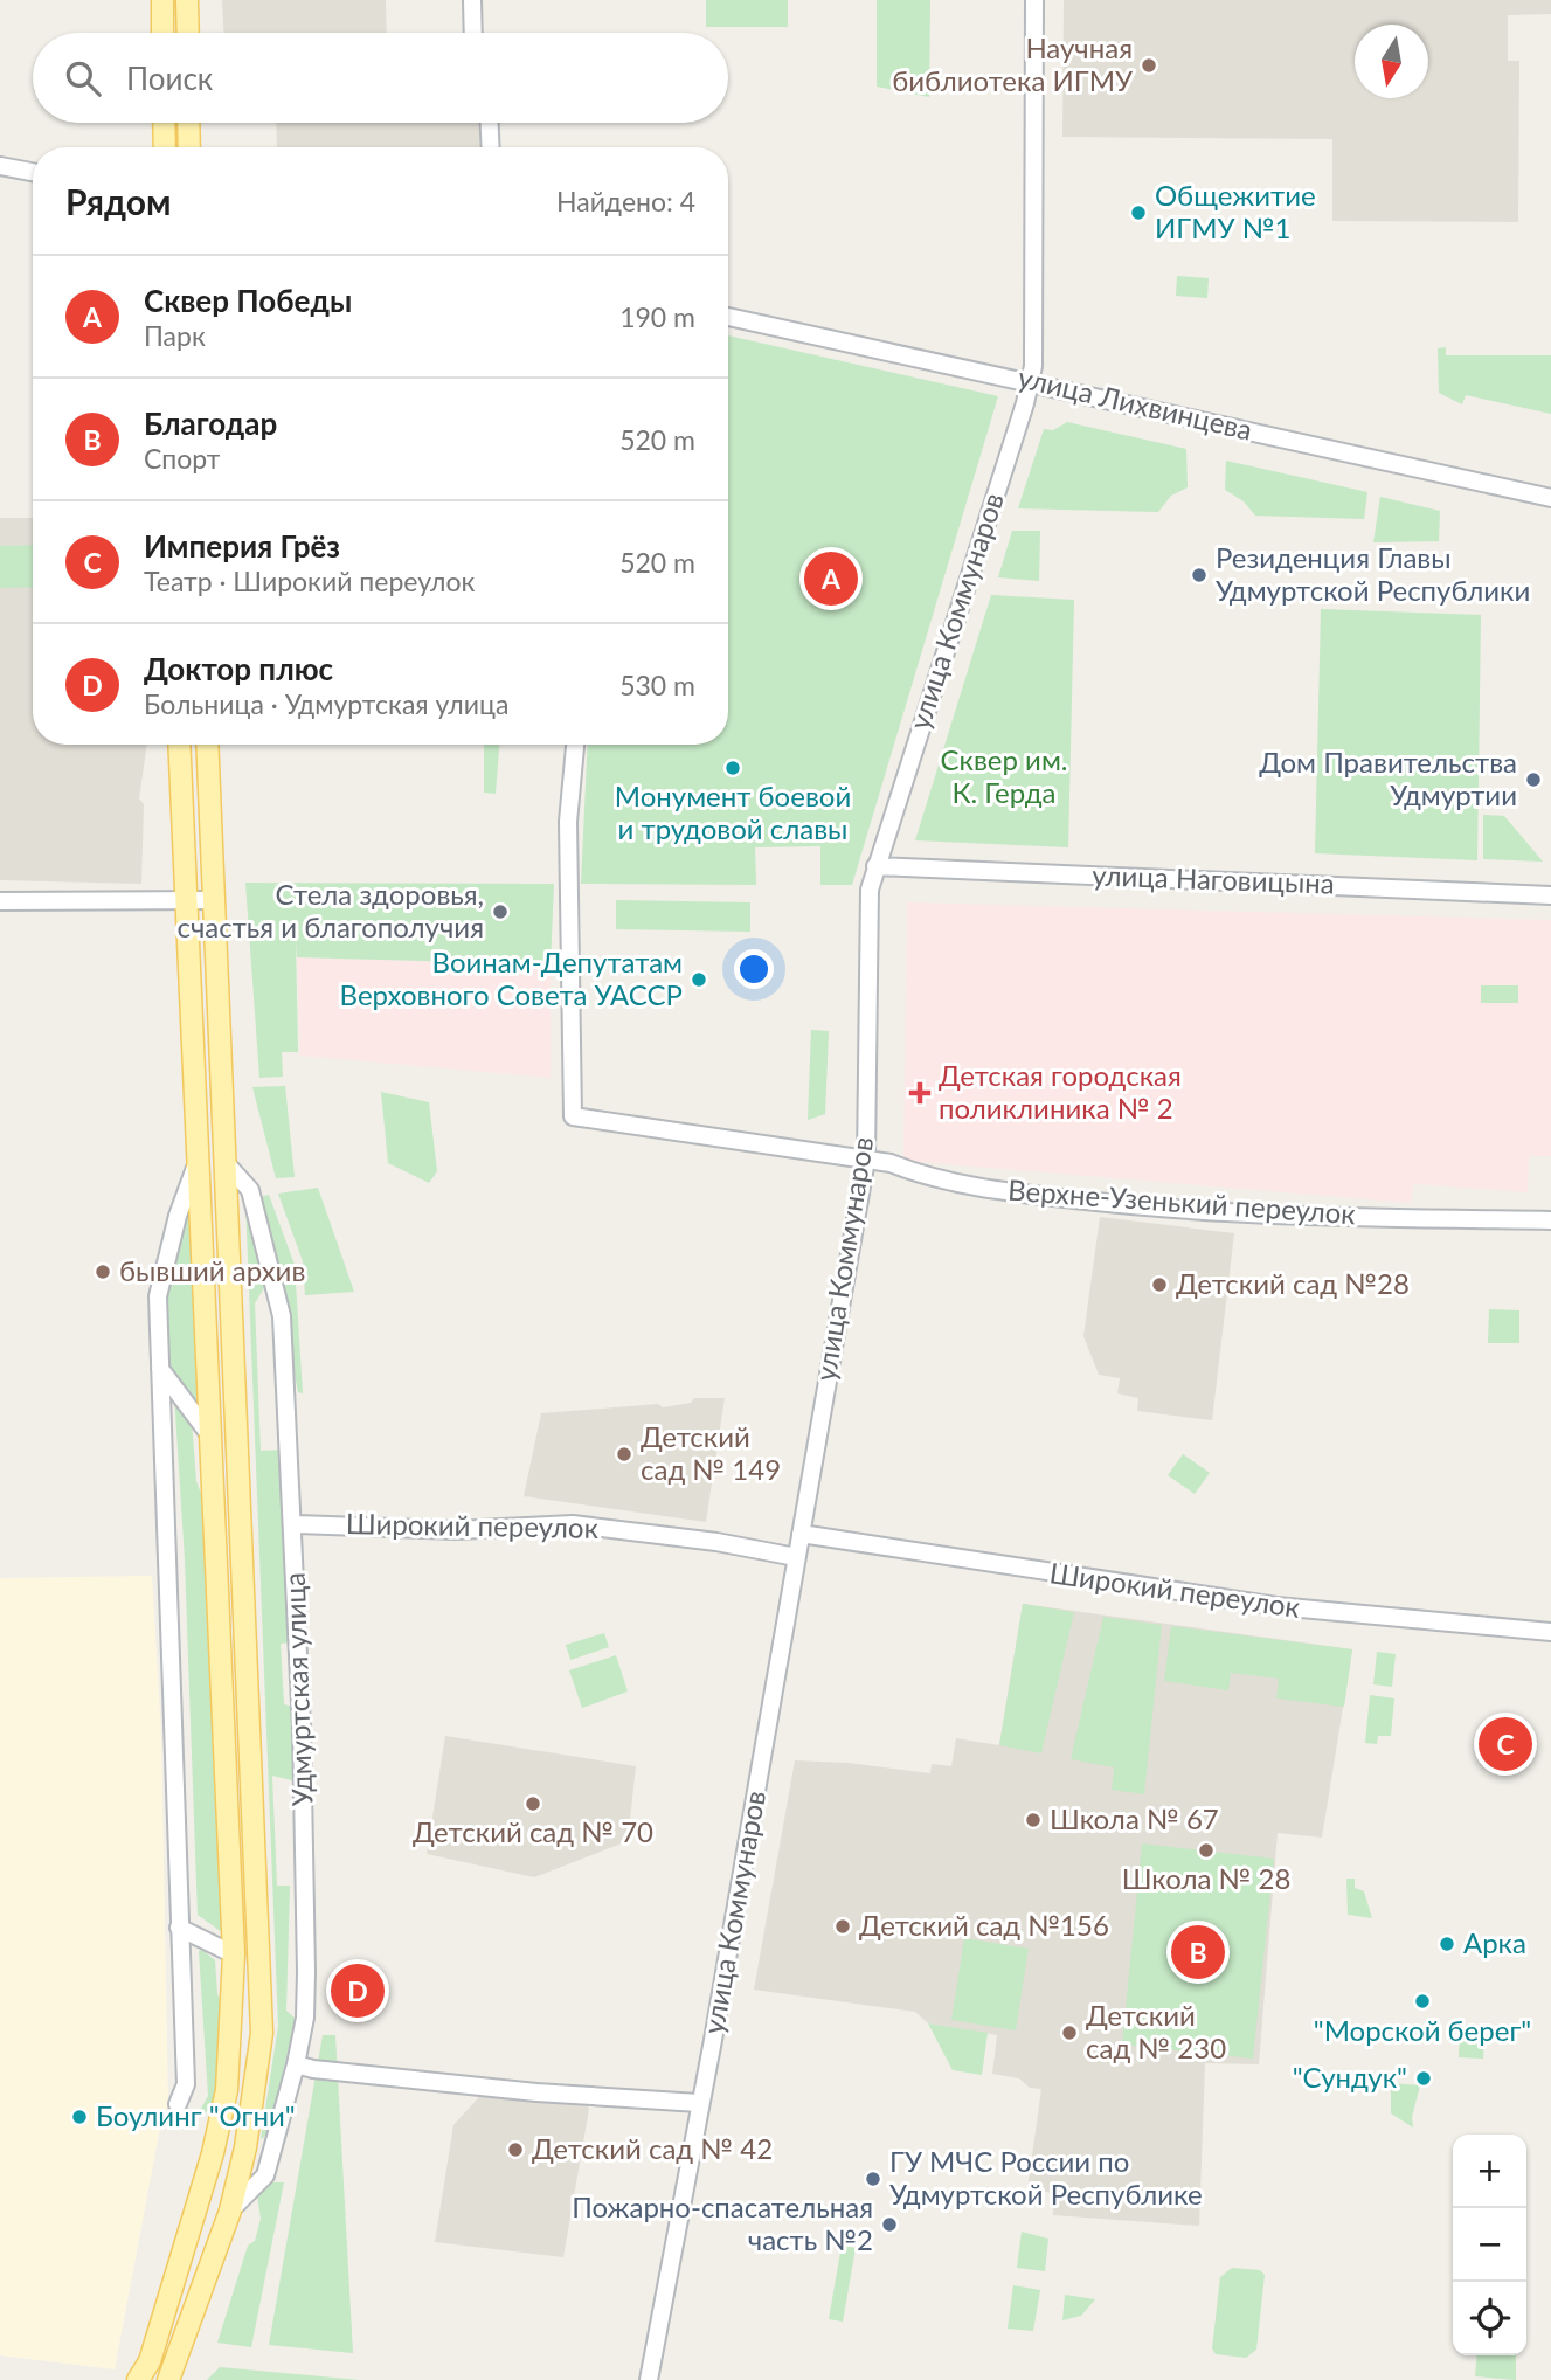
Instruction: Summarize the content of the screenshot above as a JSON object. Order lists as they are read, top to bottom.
{
  "streets": {
    "main road": ["Удмуртская улица"],
    "street": [
      "улица Лихвинцева",
      "улица Коммунаров",
      "улица Наговицына",
      "Верхне-Узенький переулок",
      "Широкий переулок"
    ]
  },
  "crossings": [
    ["улица Лихвинцева", "улица Коммунаров"],
    ["улица Коммунаров", "улица Наговицына"],
    ["улица Коммунаров", "Верхне-Узенький переулок"],
    ["улица Коммунаров", "Широкий переулок"],
    ["Широкий переулок", "Удмуртская улица"]
  ],
  "parks": ["Сквер им. К. Герда"],
  "places": {
    "other": [
      "Научная библиотека ИГМУ",
      "Общежитие ИГМУ №1",
      "Резиденция Главы Удмуртской Республики",
      "Монумент боевой и трудовой славы",
      "Дом Правительства Удмуртии",
      "Стела здоровья, счастья и благополучия",
      "Воинам-Депутатам Верховного Совета УАССР",
      "бывший архив",
      "Детский сад №28",
      "Детский сад № 149",
      "Детский сад № 70",
      "Школа № 67",
      "Школа № 28",
      "Детский сад №156",
      "Арка",
      "\"Морской берег\"",
      "Детский сад № 230",
      "\"Сундук\"",
      "Боулинг \"Огни\"",
      "Детский сад № 42",
      "ГУ МЧС России по Удмуртской Республике",
      "Пожарно-спасательная часть №2"
    ],
    "health": ["Детская городская поликлиника № 2"]
  },
  "north": "bottom",
  "page": {
    "search": "Поиск",
    "heading": ["Рядом", "Найдено: 4"],
    "list": [
      {
        "mark": "A",
        "name": "Сквер Победы",
        "note": "Парк",
        "value": "190 m"
      },
      {
        "mark": "B",
        "name": "Благодар",
        "note": "Спорт",
        "value": "520 m"
      },
      {
        "mark": "C",
        "name": "Империя Грёз",
        "note": "Театр · Широкий переулок",
        "value": "520 m"
      },
      {
        "mark": "D",
        "name": "Доктор плюс",
        "note": "Больница · Удмуртская улица",
        "value": "530 m"
      }
    ],
    "pins": [
      "A",
      "C",
      "B",
      "D"
    ],
    "map_buttons": ["+", "−"]
  }
}
